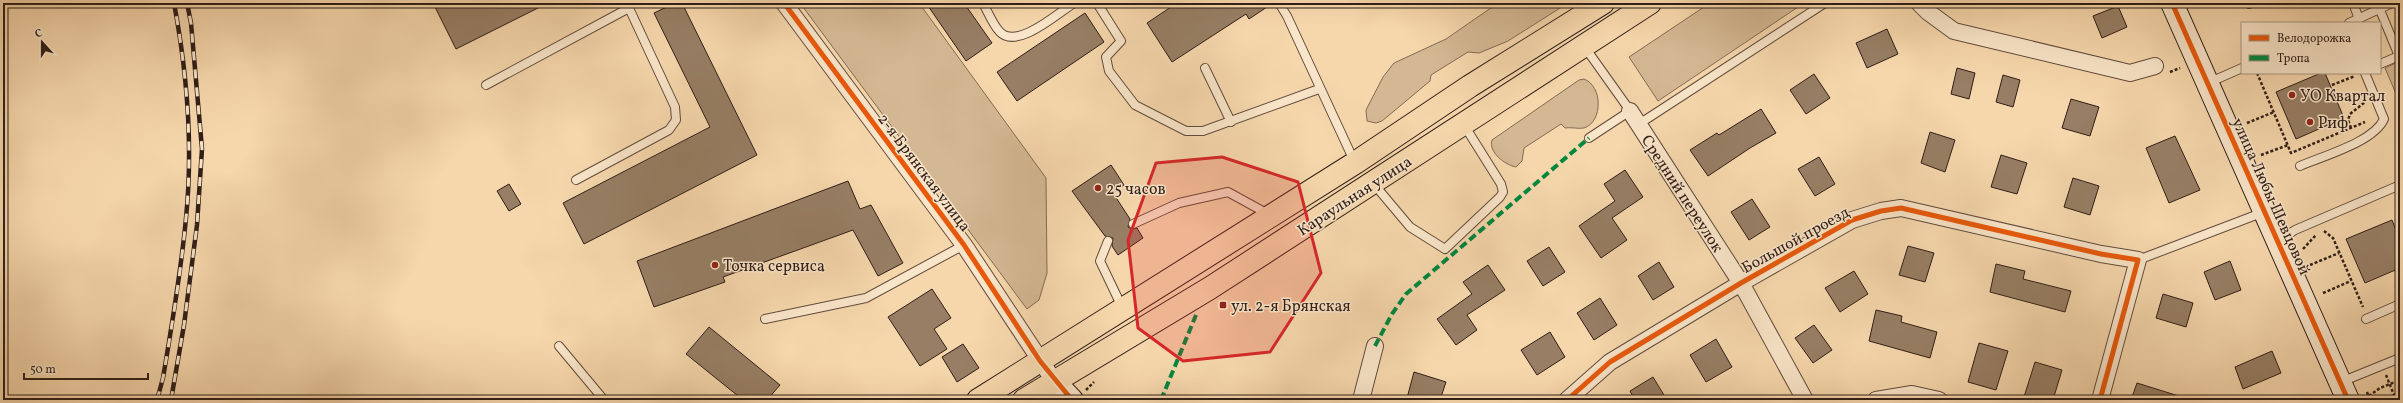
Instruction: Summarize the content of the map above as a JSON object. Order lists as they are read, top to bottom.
{
  "streets": {
    "main road": ["Караульная улица"],
    "street": [
      "2-я Брянская улица",
      "Средний переулок",
      "улица Любы Шевцовой",
      "Большой проезд"
    ]
  },
  "crossings": [
    ["2-я Брянская улица", "Караульная улица"],
    ["Средний переулок", "Большой проезд"]
  ],
  "places": {
    "other": [
      "УО Квартал",
      "Риф",
      "25 часов",
      "Точка сервиса"
    ],
    "transit": ["ул. 2-я Брянская"]
  },
  "legend": ["Велодорожка", "Тропа"],
  "scale_bar": "50 m",
  "north": "top"
}
